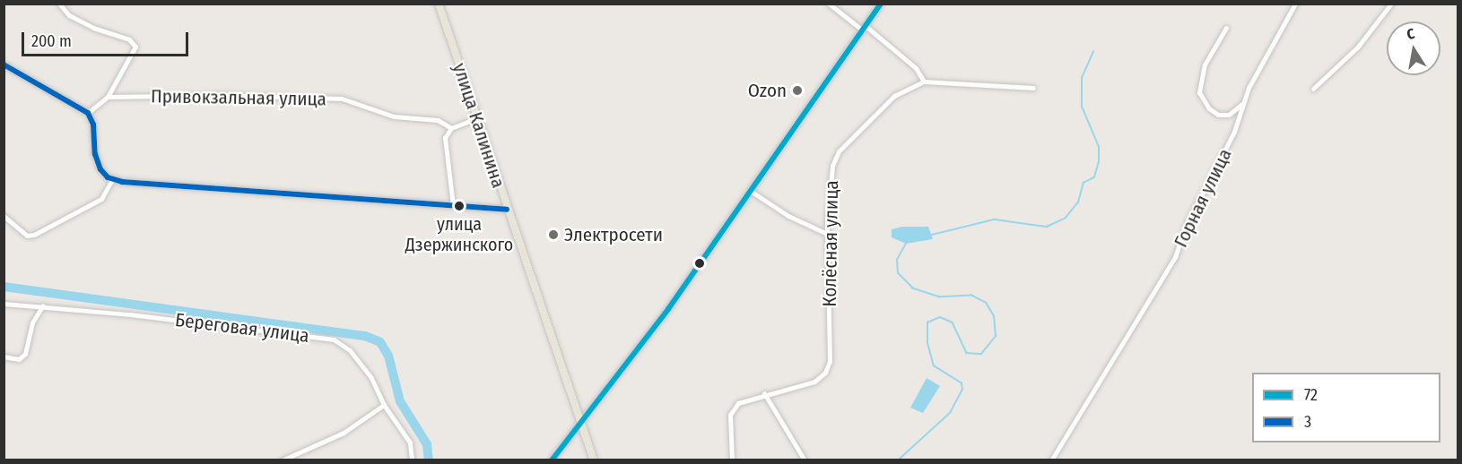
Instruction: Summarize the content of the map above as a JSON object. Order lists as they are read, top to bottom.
{
  "streets": {
    "main road": ["улица Калинина"],
    "street": [
      "Привокзальная улица",
      "Горная улица",
      "Колёсная улица",
      "Береговая улица"
    ]
  },
  "places": ["Ozon", "улица Дзержинского", "Электросети"],
  "lines": ["transit line 72", "transit line 3"],
  "legend": ["72", "3"],
  "scale_bar": "200 m",
  "north": "top"
}
